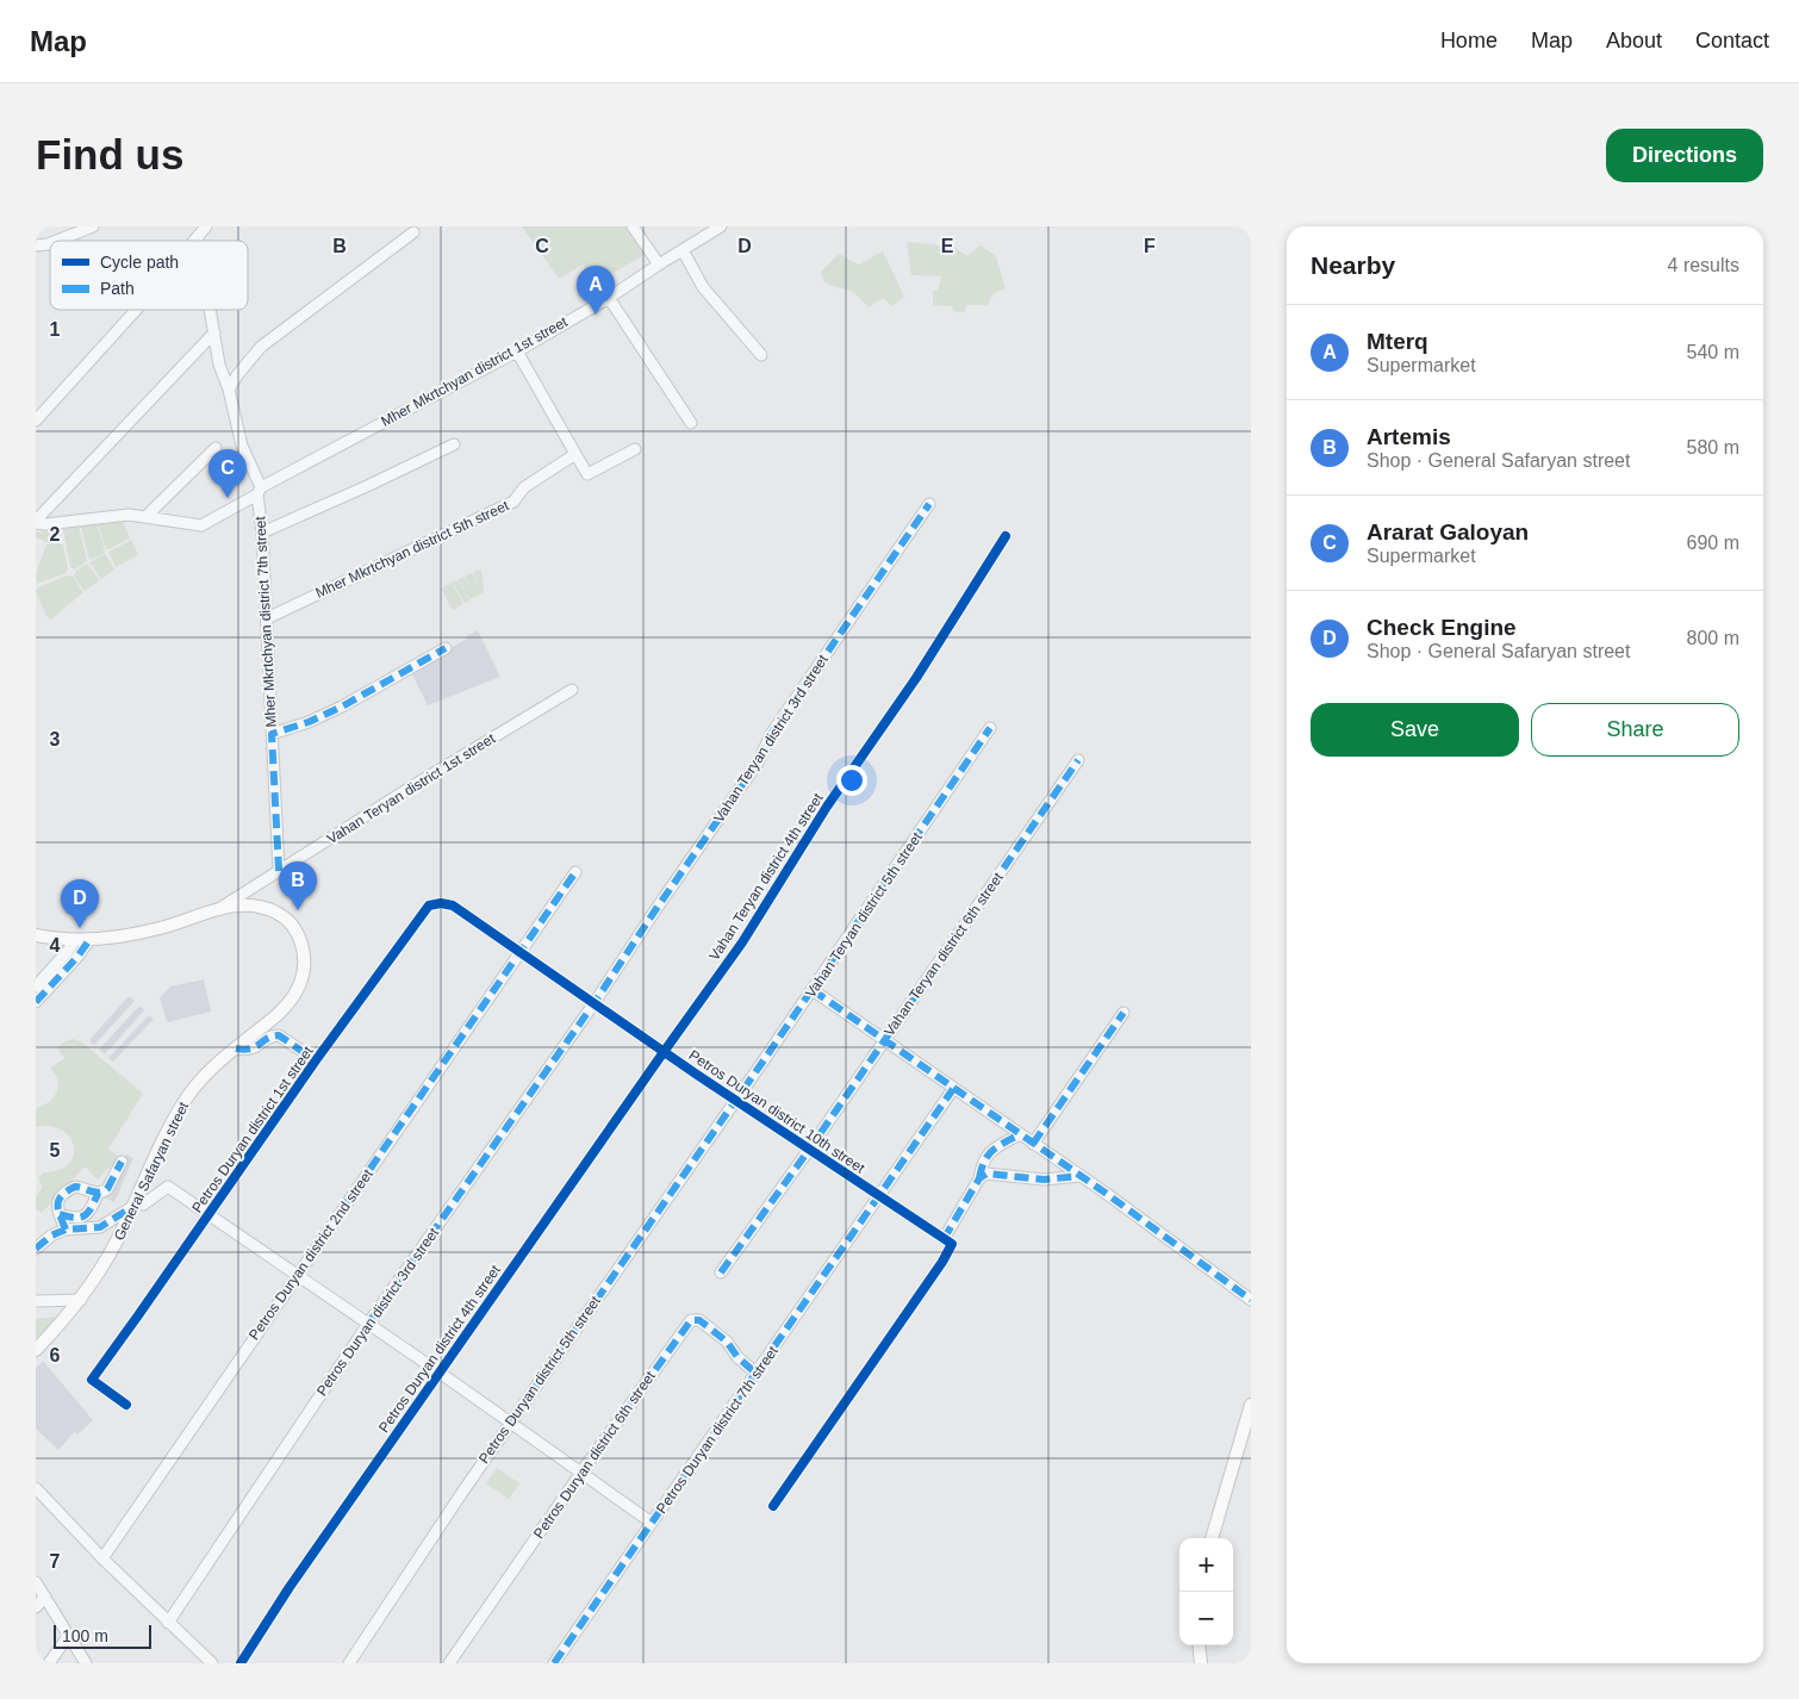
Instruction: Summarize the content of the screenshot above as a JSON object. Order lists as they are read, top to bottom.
{
  "streets": {
    "main road": ["General Safaryan street"],
    "street": [
      "Mher Mkrtchyan district 1st street",
      "Mher Mkrtchyan district 5th street",
      "Mher Mkrtchyan district 7th street",
      "Vahan Teryan district 3rd street",
      "Vahan Teryan district 1st street",
      "Vahan Teryan district 4th street",
      "Vahan Teryan district 5th street",
      "Vahan Teryan district 6th street",
      "Petros Duryan district 10th street",
      "Petros Duryan district 1st street",
      "Petros Duryan district 2nd street",
      "Petros Duryan district 3rd street",
      "Petros Duryan district 4th street",
      "Petros Duryan district 5th street",
      "Petros Duryan district 7th street",
      "Petros Duryan district 6th street"
    ]
  },
  "crossings": [
    ["Mher Mkrtchyan district 1st street", "Mher Mkrtchyan district 7th street"],
    ["Mher Mkrtchyan district 5th street", "Mher Mkrtchyan district 7th street"],
    ["Vahan Teryan district 3rd street", "Petros Duryan district 10th street"],
    ["Vahan Teryan district 3rd street", "Petros Duryan district 3rd street"],
    ["Vahan Teryan district 1st street", "General Safaryan street"],
    ["Vahan Teryan district 4th street", "Petros Duryan district 10th street"],
    ["Vahan Teryan district 4th street", "Petros Duryan district 4th street"],
    ["Vahan Teryan district 5th street", "Petros Duryan district 10th street"],
    ["Vahan Teryan district 5th street", "Petros Duryan district 5th street"],
    ["Vahan Teryan district 6th street", "Petros Duryan district 10th street"],
    ["Petros Duryan district 10th street", "Petros Duryan district 1st street"],
    ["Petros Duryan district 10th street", "Petros Duryan district 2nd street"],
    ["Petros Duryan district 10th street", "Petros Duryan district 3rd street"],
    ["Petros Duryan district 10th street", "Petros Duryan district 4th street"],
    ["Petros Duryan district 10th street", "Petros Duryan district 5th street"],
    ["Petros Duryan district 10th street", "Petros Duryan district 7th street"],
    ["Petros Duryan district 7th street", "Petros Duryan district 6th street"]
  ],
  "legend": ["Cycle path", "Path"],
  "scale_bar": "100 m",
  "page": {
    "header": "Map",
    "nav": [
      "Home",
      "Map",
      "About",
      "Contact"
    ],
    "buttons": [
      "Directions",
      ["Save", "Share"]
    ],
    "title": "Find us",
    "heading": ["Nearby", "4 results"],
    "pins": [
      "A",
      "C",
      "B",
      "D"
    ],
    "list": [
      {
        "mark": "A",
        "name": "Mterq",
        "note": "Supermarket",
        "value": "540 m"
      },
      {
        "mark": "B",
        "name": "Artemis",
        "note": "Shop · General Safaryan street",
        "value": "580 m"
      },
      {
        "mark": "C",
        "name": "Ararat Galoyan",
        "note": "Supermarket",
        "value": "690 m"
      },
      {
        "mark": "D",
        "name": "Check Engine",
        "note": "Shop · General Safaryan street",
        "value": "800 m"
      }
    ],
    "map_buttons": ["+", "−"],
    "scale": "100 m"
  },
  "grid": {
    "columns": [
      "B",
      "C",
      "D",
      "E",
      "F"
    ],
    "rows": [
      "1",
      "2",
      "3",
      "4",
      "5",
      "6",
      "7"
    ]
  }
}
